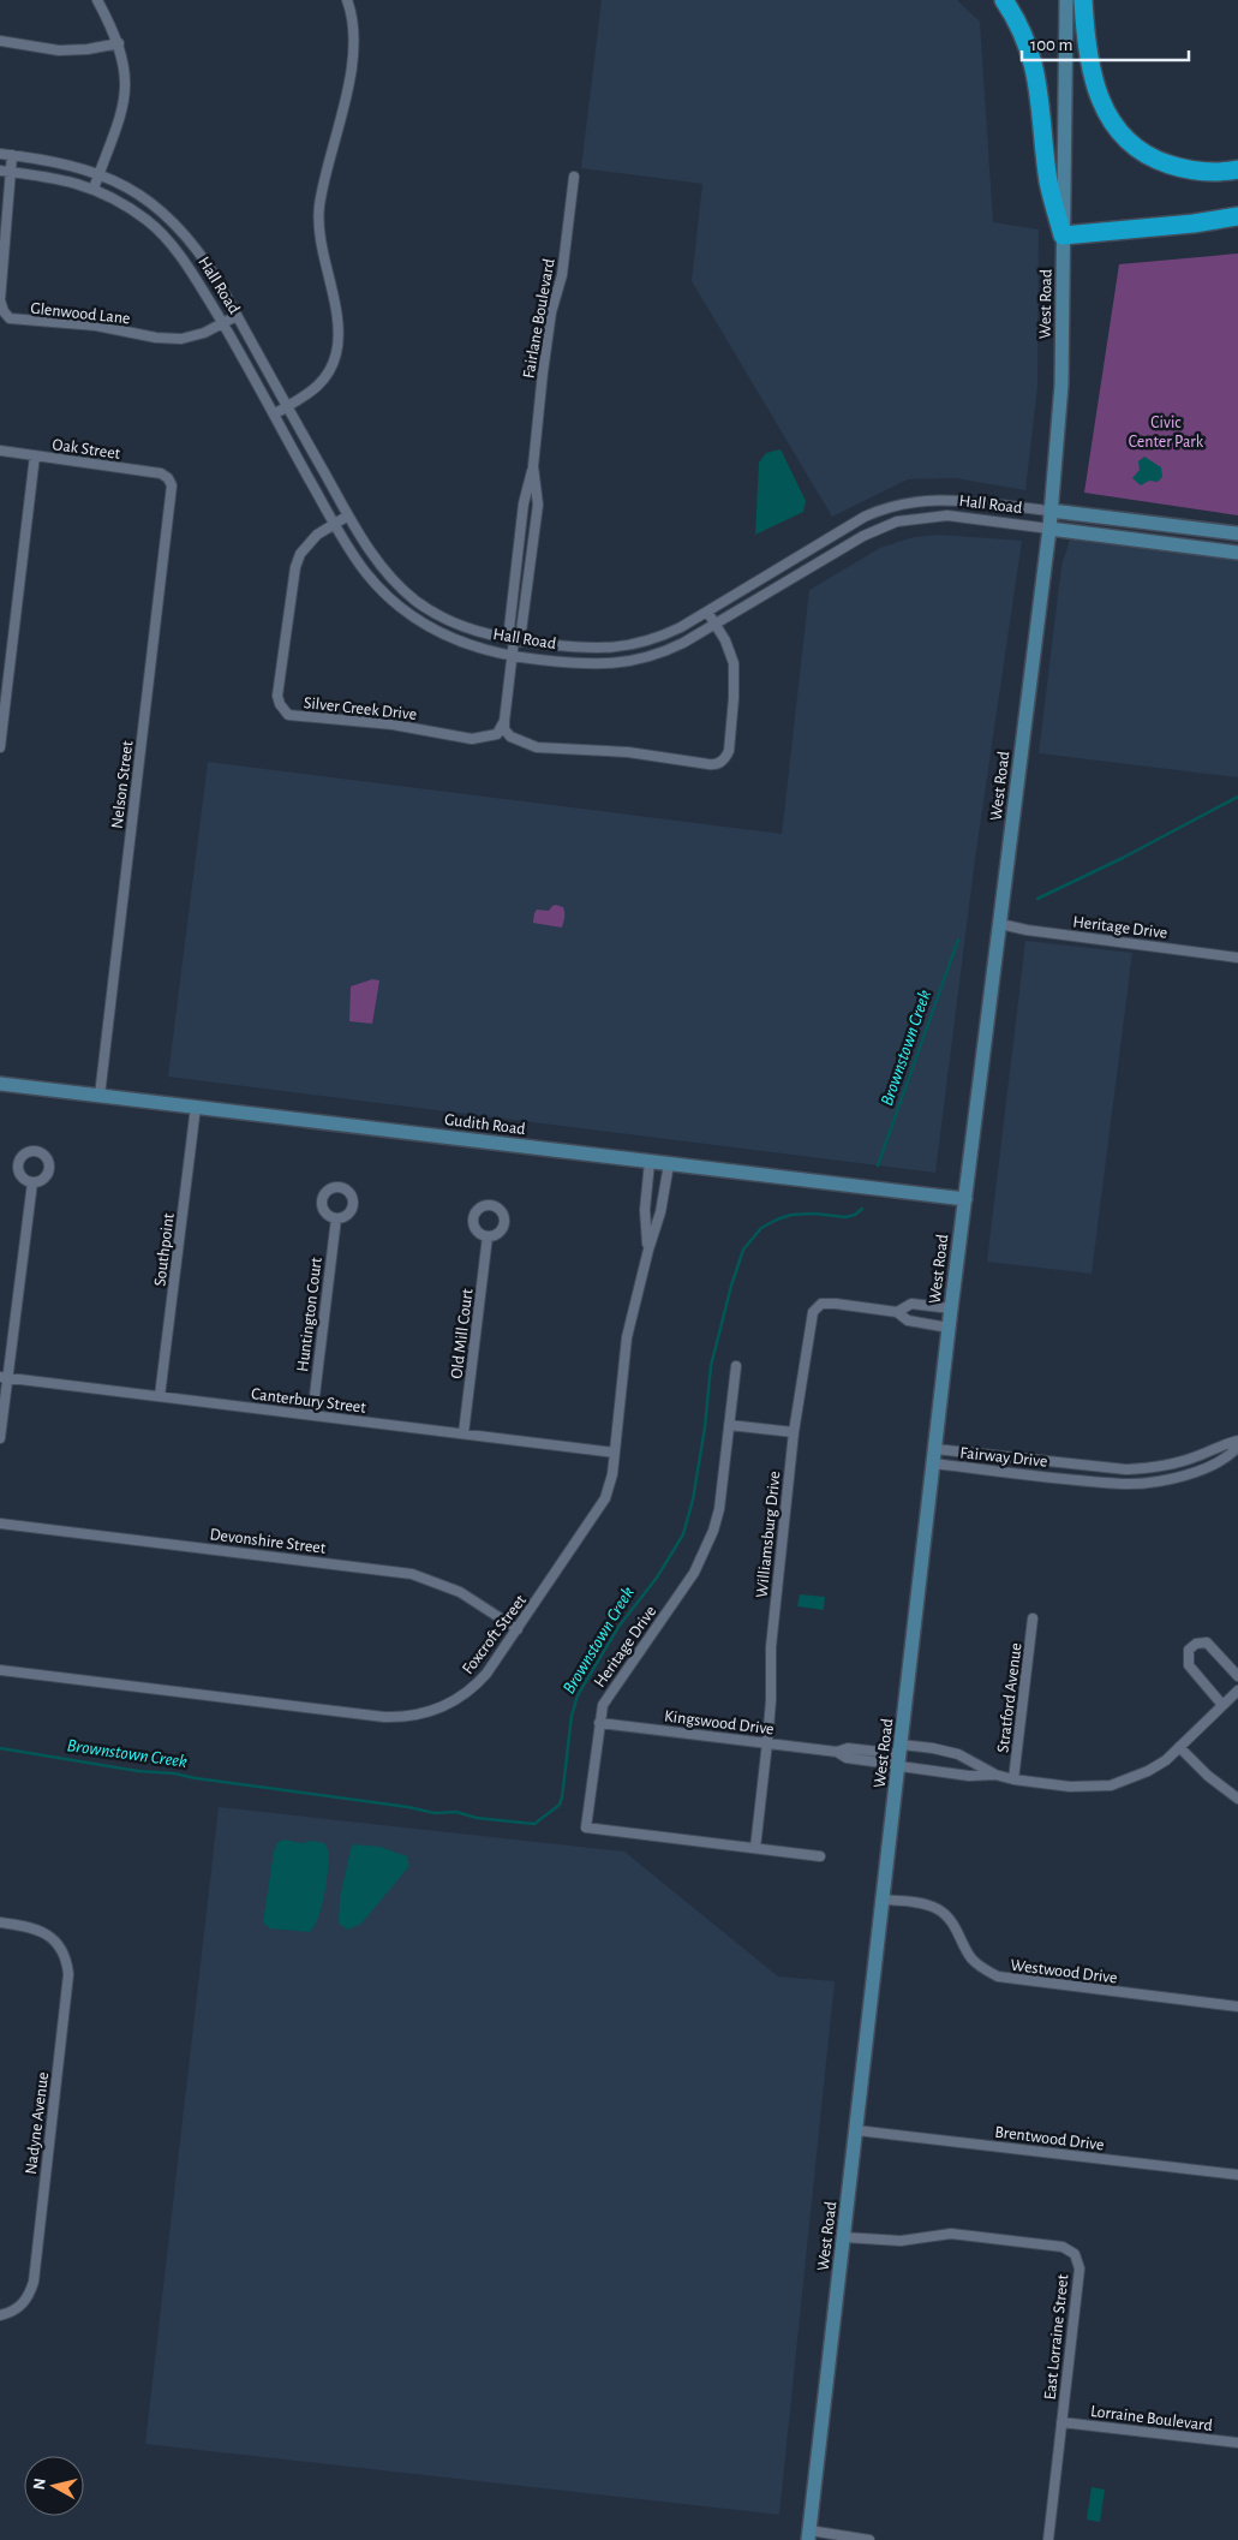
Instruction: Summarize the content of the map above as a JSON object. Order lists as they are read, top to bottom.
{
  "streets": {
    "main road": ["Hall Road", "West Road", "Gudith Road"],
    "street": [
      "Glenwood Lane",
      "Fairlane Boulevard",
      "Oak Street",
      "Silver Creek Drive",
      "Nelson Street",
      "Heritage Drive",
      "Southpoint",
      "Huntington Court",
      "Old Mill Court",
      "Canterbury Street",
      "Fairway Drive",
      "Williamsburg Drive",
      "Devonshire Street",
      "Foxcroft Street",
      "Stratford Avenue",
      "Kingswood Drive",
      "Westwood Drive",
      "Nadyne Avenue",
      "Brentwood Drive",
      "East Lorraine Street",
      "Lorraine Boulevard"
    ]
  },
  "crossings": [
    ["Hall Road", "West Road"],
    ["Hall Road", "Glenwood Lane"],
    ["Hall Road", "Fairlane Boulevard"],
    ["Hall Road", "Silver Creek Drive"],
    ["West Road", "Heritage Drive"],
    ["West Road", "Gudith Road"],
    ["West Road", "Fairway Drive"],
    ["West Road", "Williamsburg Drive"],
    ["West Road", "Kingswood Drive"],
    ["West Road", "Westwood Drive"],
    ["West Road", "Brentwood Drive"],
    ["West Road", "East Lorraine Street"],
    ["Oak Street", "Nelson Street"],
    ["Nelson Street", "Gudith Road"],
    ["Heritage Drive", "Williamsburg Drive"],
    ["Heritage Drive", "Kingswood Drive"],
    ["Gudith Road", "Southpoint"],
    ["Gudith Road", "Foxcroft Street"],
    ["Southpoint", "Canterbury Street"],
    ["Huntington Court", "Canterbury Street"],
    ["Old Mill Court", "Canterbury Street"],
    ["Canterbury Street", "Foxcroft Street"],
    ["Williamsburg Drive", "Kingswood Drive"],
    ["Devonshire Street", "Foxcroft Street"],
    ["East Lorraine Street", "Lorraine Boulevard"]
  ],
  "water": ["Brownstown Creek"],
  "parks": ["Civic Center Park"],
  "scale_bar": "100 m",
  "north": "left"
}
